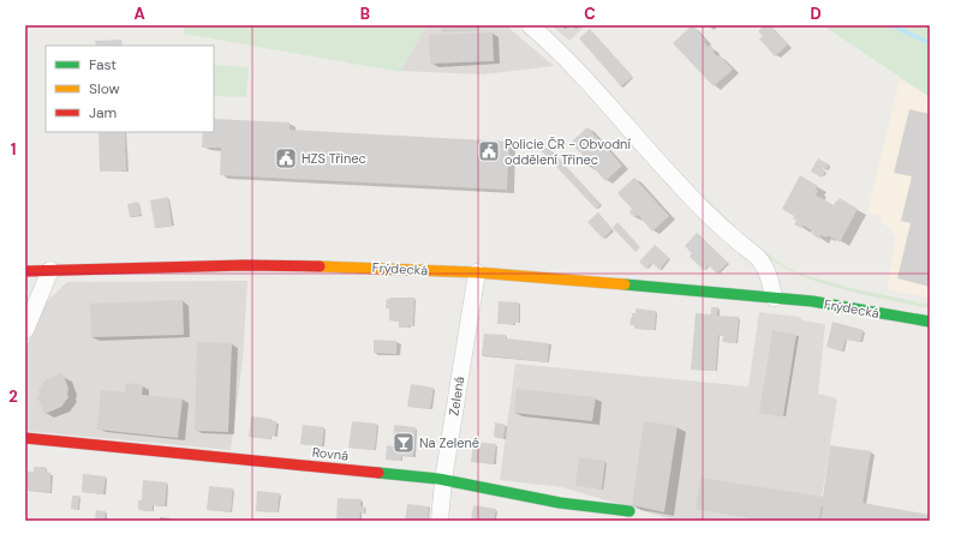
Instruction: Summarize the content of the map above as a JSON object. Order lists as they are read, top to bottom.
{
  "streets": {
    "main road": ["Frýdecká", "Rovná"],
    "street": ["Zelená"]
  },
  "crossings": [
    ["Frýdecká", "Zelená"],
    ["Zelená", "Rovná"]
  ],
  "places": {
    "public building": ["Policie ČR - Obvodní oddělení Třinec", "HZS Třinec"],
    "bar": ["Na Zelené"]
  },
  "legend": ["Fast", "Slow", "Jam"],
  "grid": {
    "columns": [
      "A",
      "B",
      "C",
      "D"
    ],
    "rows": ["1", "2"]
  }
}
